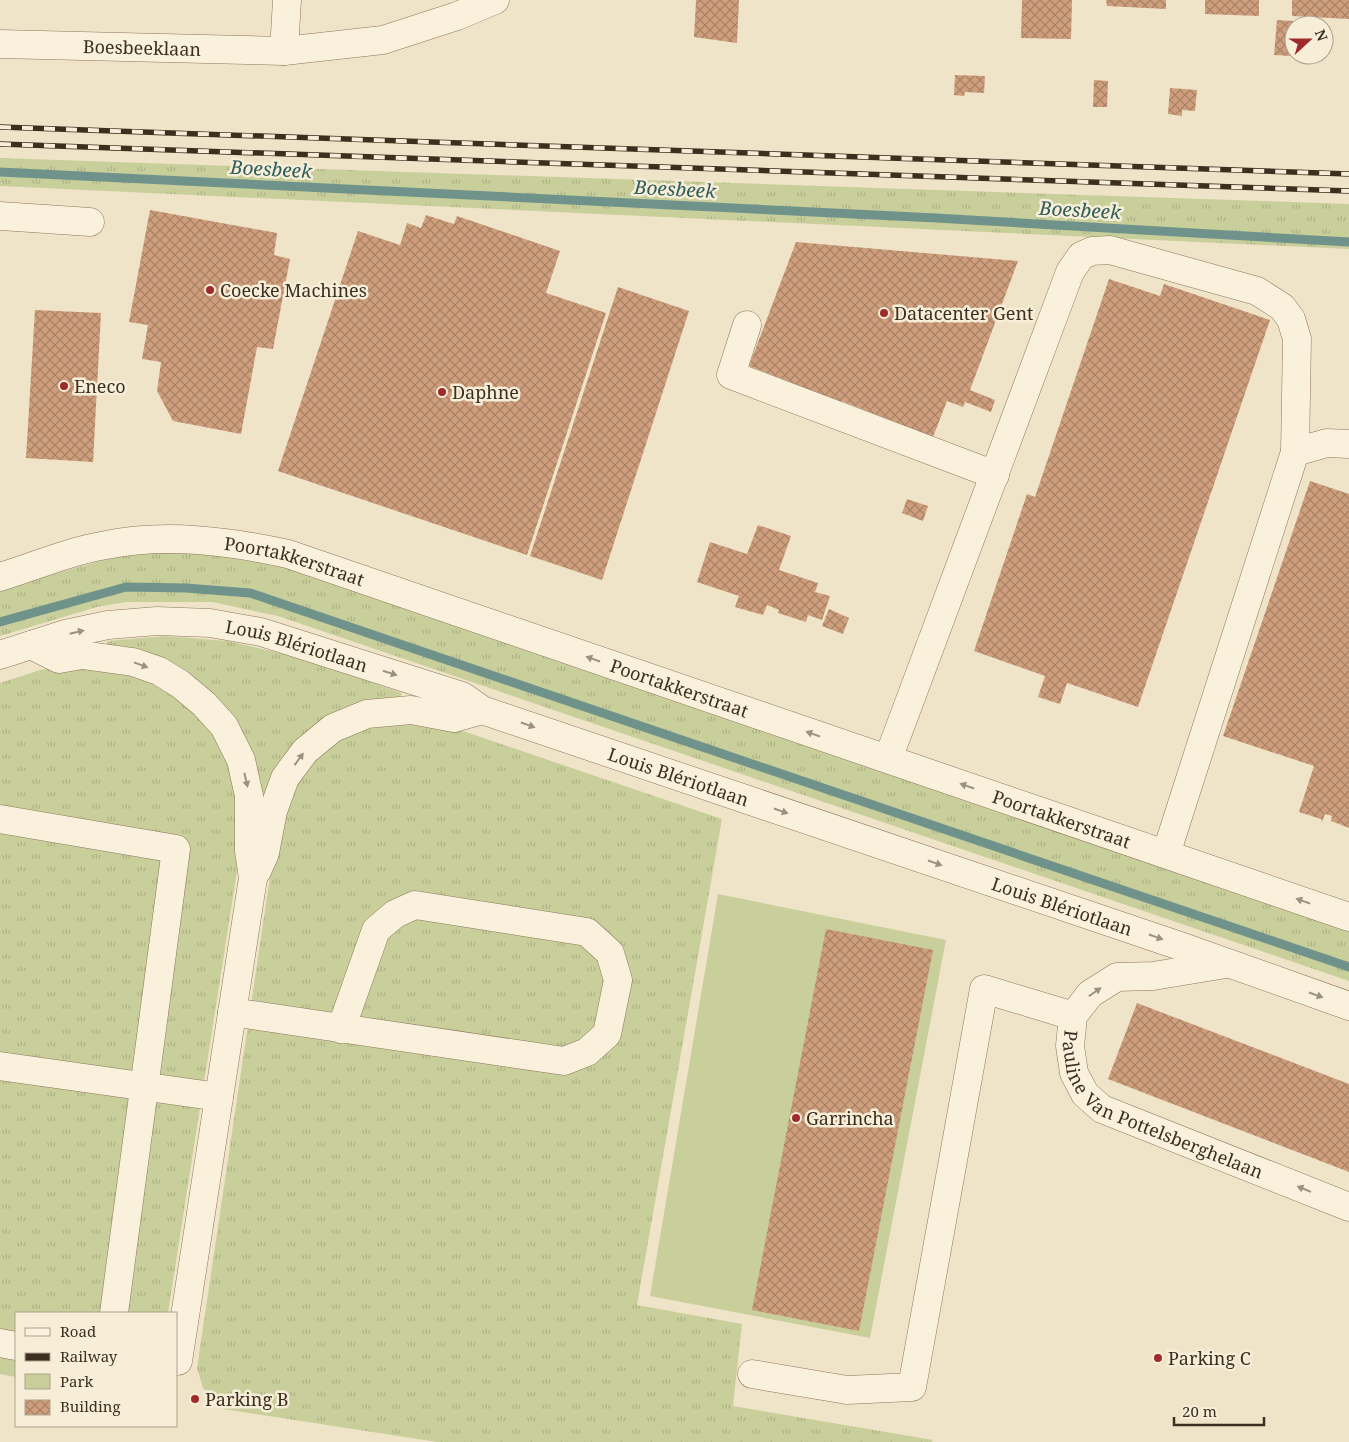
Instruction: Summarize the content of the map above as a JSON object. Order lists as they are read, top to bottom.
{
  "streets": {
    "street": [
      "Boesbeeklaan",
      "Poortakkerstraat",
      "Louis Blériotlaan",
      "Pauline Van Pottelsberghelaan"
    ]
  },
  "crossings": [
    ["Louis Blériotlaan", "Pauline Van Pottelsberghelaan"]
  ],
  "one_way": ["Poortakkerstraat", "Louis Blériotlaan"],
  "water": ["Boesbeek"],
  "places": [
    "Coecke Machines",
    "Datacenter Gent",
    "Eneco",
    "Daphne",
    "Garrincha",
    "Parking C",
    "Parking B"
  ],
  "legend": [
    "Road",
    "Railway",
    "Park",
    "Building"
  ],
  "scale_bar": "20 m",
  "north": "right"
}
